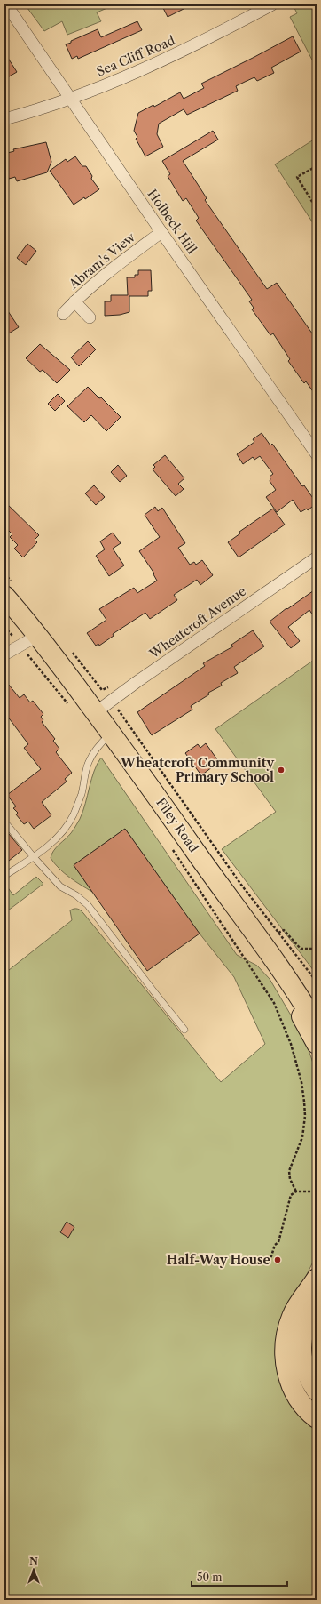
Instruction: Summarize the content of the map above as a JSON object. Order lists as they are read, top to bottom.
{
  "streets": {
    "highway": ["Filey Road"],
    "street": [
      "Sea Cliff Road",
      "Holbeck Hill",
      "Abram's View",
      "Wheatcroft Avenue"
    ]
  },
  "crossings": [
    ["Sea Cliff Road", "Holbeck Hill"],
    ["Holbeck Hill", "Abram's View"],
    ["Wheatcroft Avenue", "Filey Road"]
  ],
  "places": ["Wheatcroft Community Primary School", "Half-Way House"],
  "scale_bar": "50 m",
  "north": "top"
}
